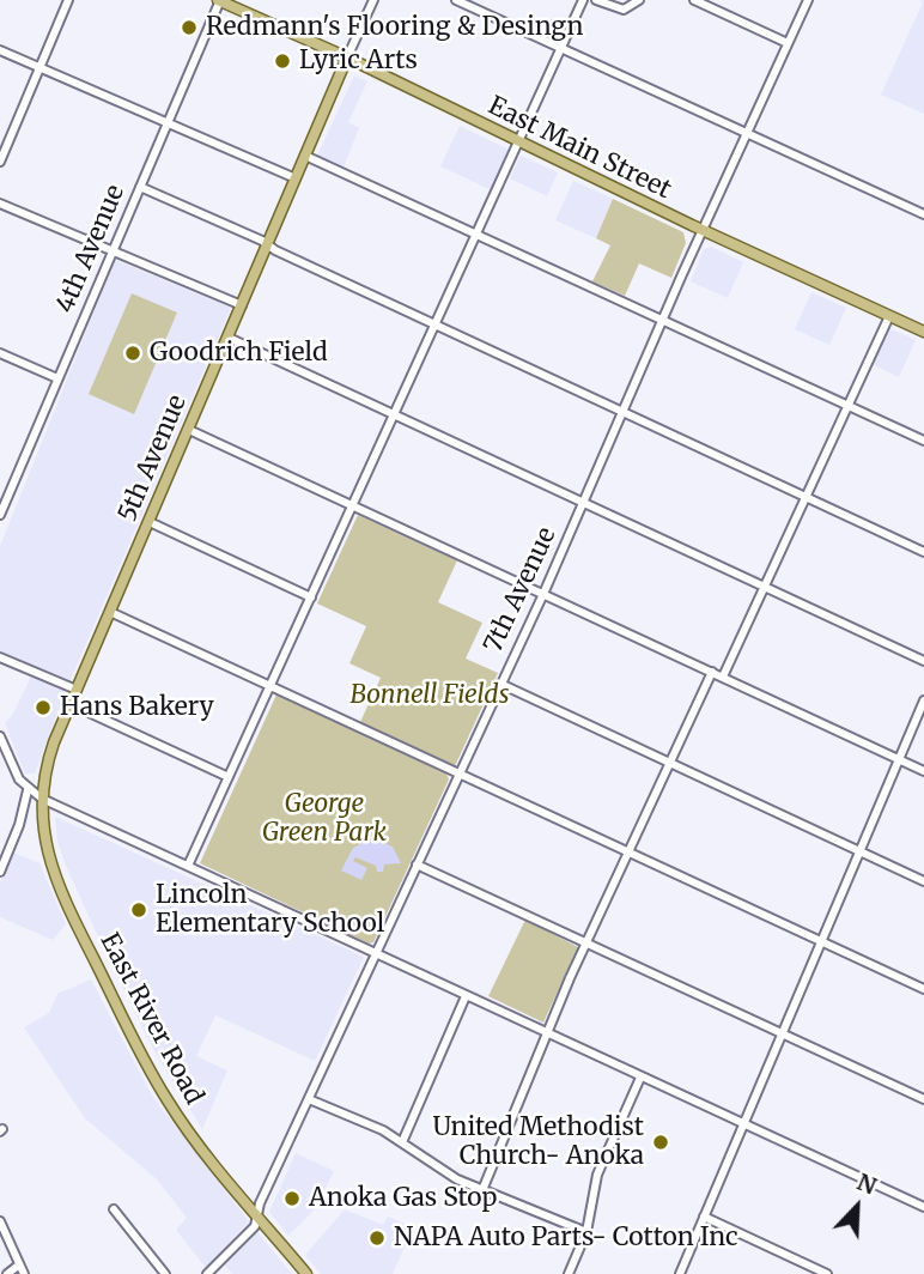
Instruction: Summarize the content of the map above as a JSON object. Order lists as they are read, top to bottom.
{
  "streets": {
    "main road": ["East Main Street", "5th Avenue", "East River Road"],
    "street": ["4th Avenue", "7th Avenue"]
  },
  "crossings": [
    ["East Main Street", "4th Avenue"],
    ["East Main Street", "5th Avenue"],
    ["East Main Street", "7th Avenue"],
    ["5th Avenue", "East River Road"],
    ["7th Avenue", "East River Road"]
  ],
  "parks": ["Bonnell Fields", "George Green Park"],
  "places": [
    "Redmann's Flooring & Desingn",
    "Lyric Arts",
    "Goodrich Field",
    "Hans Bakery",
    "Lincoln Elementary School",
    "United Methodist Church- Anoka",
    "Anoka Gas Stop",
    "NAPA Auto Parts- Cotton Inc"
  ],
  "north": "top right"
}
